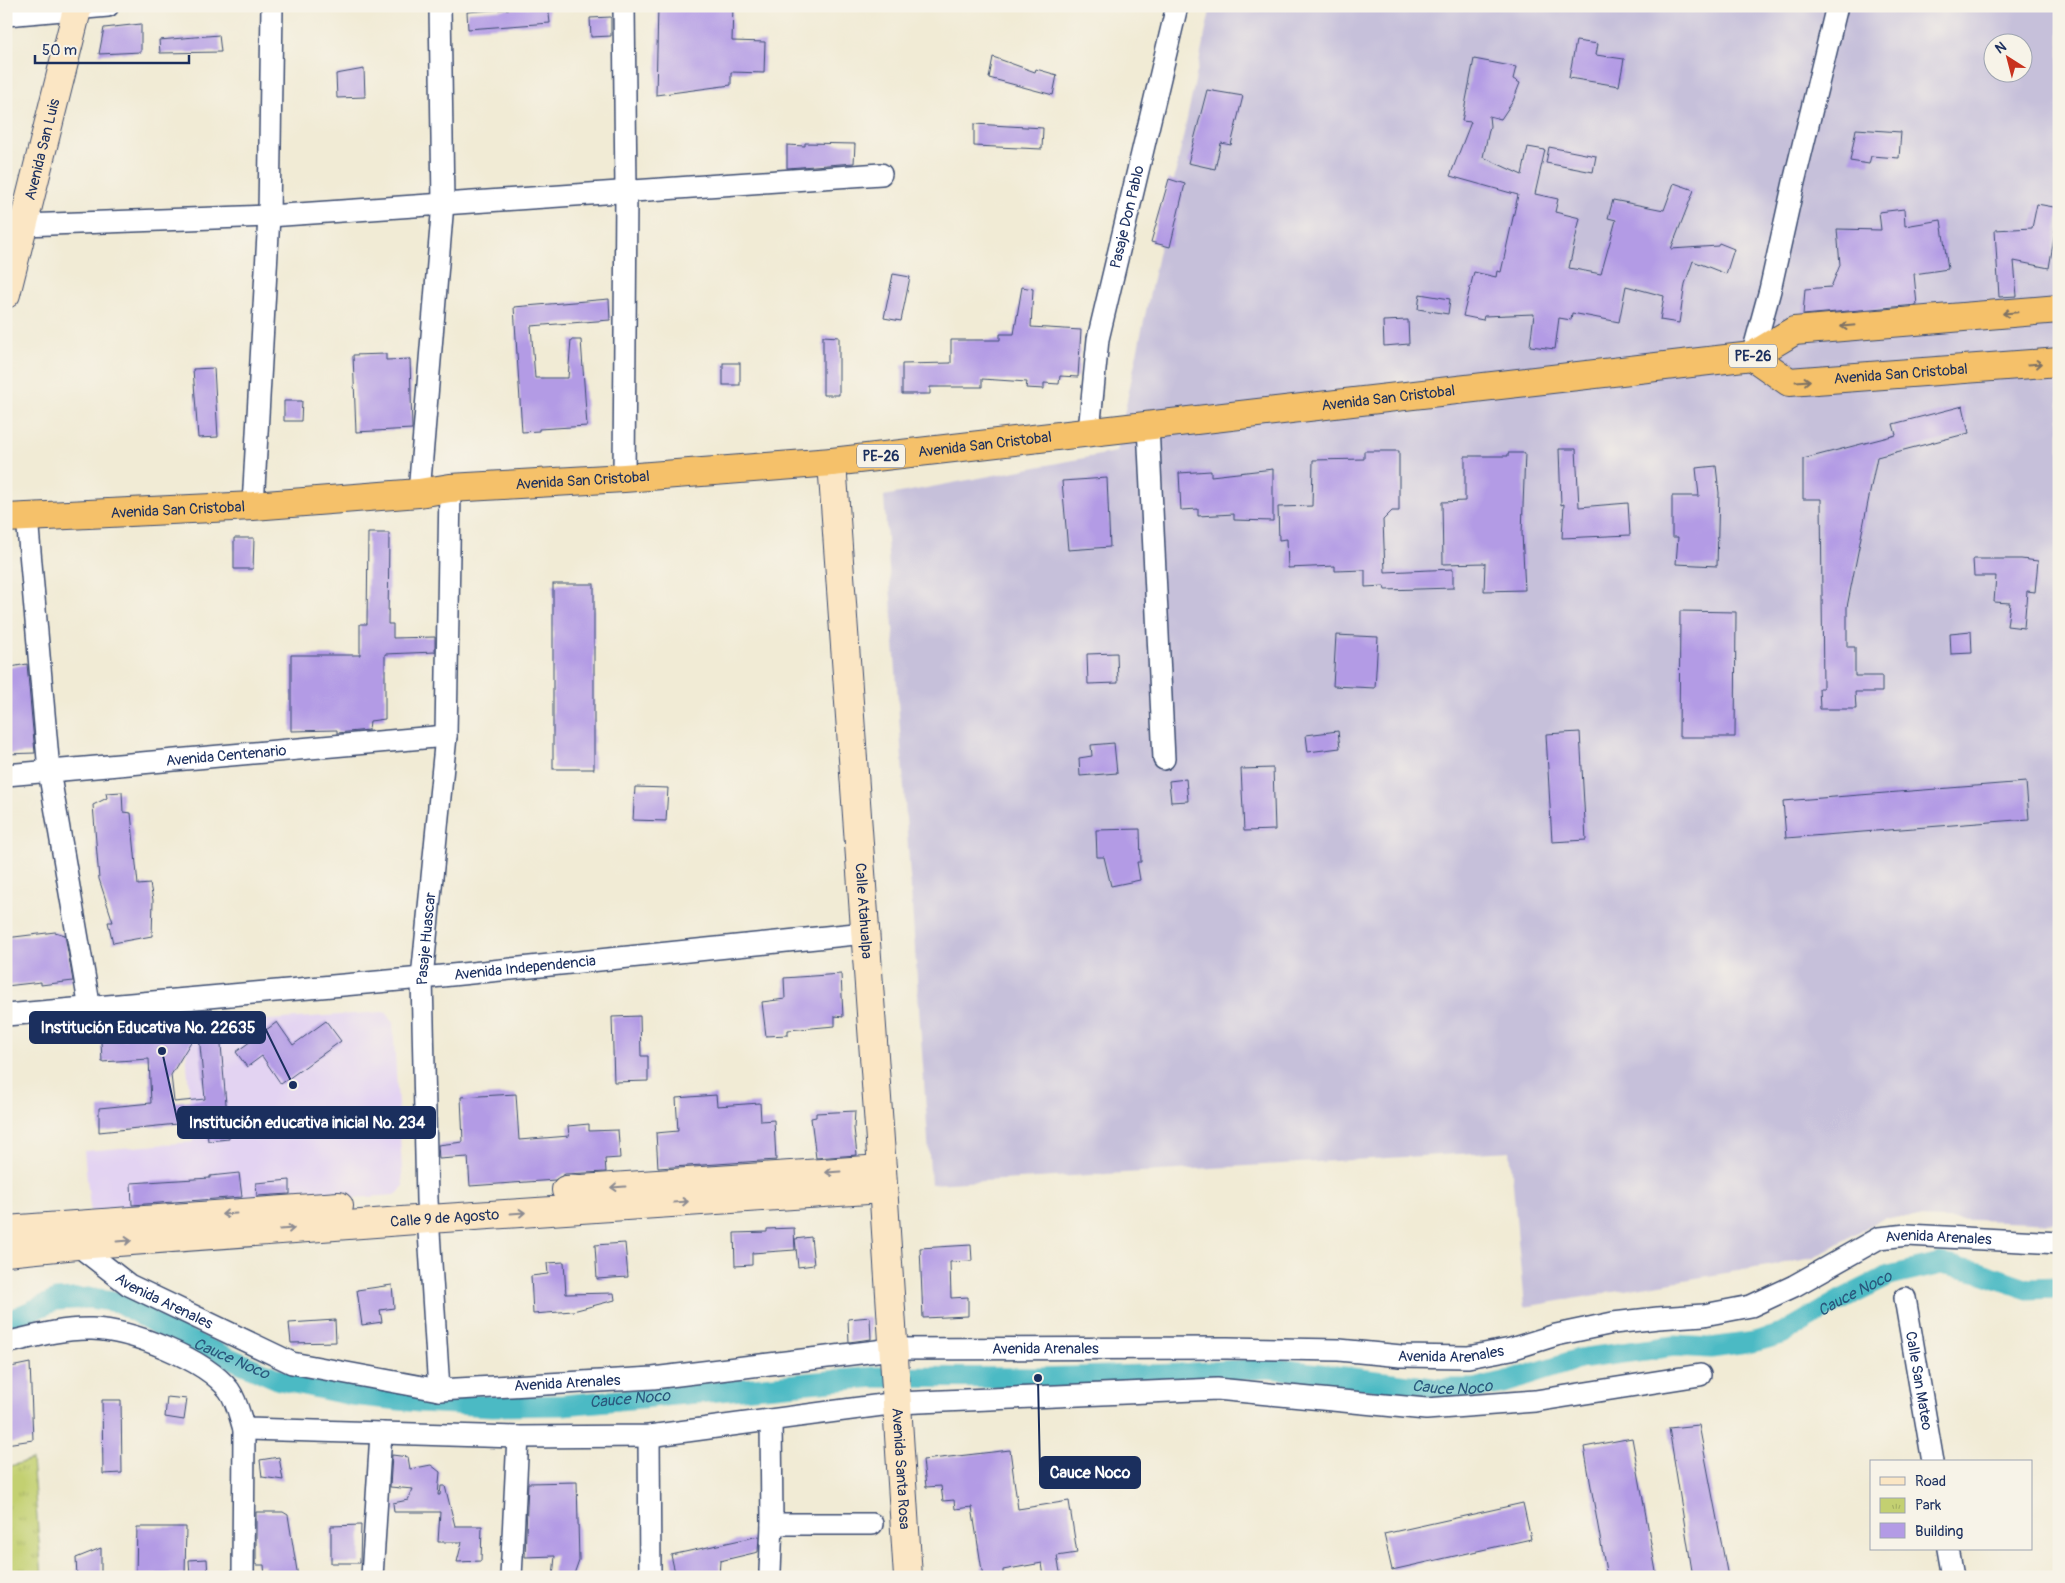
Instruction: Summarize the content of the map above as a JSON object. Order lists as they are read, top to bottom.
{
  "streets": {
    "highway": ["PE-26", "Avenida San Cristobal"],
    "street": [
      "Avenida San Luis",
      "Pasaje Don Pablo",
      "Avenida Centenario",
      "Calle Atahualpa",
      "Pasaje Huascar",
      "Avenida Independencia",
      "Calle 9 de Agosto",
      "Avenida Arenales",
      "Calle San Mateo",
      "Avenida Santa Rosa"
    ]
  },
  "crossings": [
    ["Pasaje Don Pablo", "Avenida San Cristobal"],
    ["Avenida San Cristobal", "Calle Atahualpa"],
    ["Avenida San Cristobal", "Pasaje Huascar"],
    ["Avenida Centenario", "Pasaje Huascar"],
    ["Calle Atahualpa", "Avenida Independencia"],
    ["Calle Atahualpa", "Calle 9 de Agosto"],
    ["Calle Atahualpa", "Avenida Arenales"],
    ["Calle Atahualpa", "Avenida Santa Rosa"],
    ["Pasaje Huascar", "Avenida Independencia"],
    ["Pasaje Huascar", "Calle 9 de Agosto"],
    ["Pasaje Huascar", "Avenida Arenales"],
    ["Calle 9 de Agosto", "Avenida Arenales"],
    ["Avenida Arenales", "Avenida Santa Rosa"]
  ],
  "water": ["Cauce Noco"],
  "places": ["Institución educativa inicial No. 234", "Institución Educativa No. 22635", "Cauce Noco"],
  "legend": ["Road", "Park", "Building"],
  "scale_bar": "50 m",
  "north": "top left"
}
